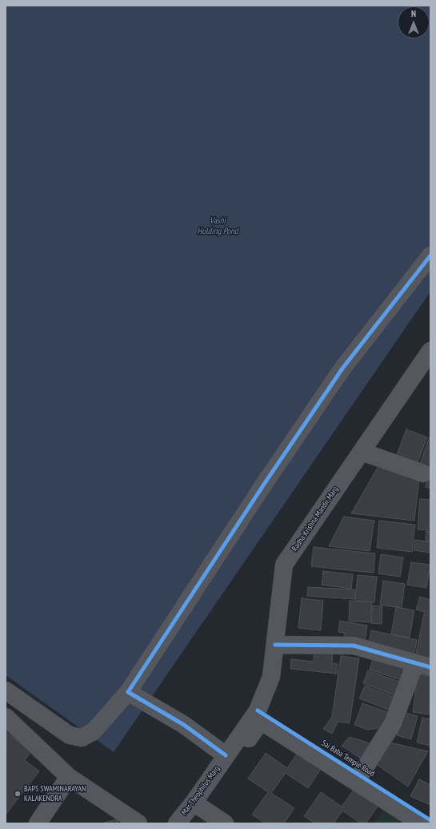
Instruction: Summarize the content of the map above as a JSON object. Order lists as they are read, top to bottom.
{
  "streets": {
    "street": ["Radha Krishna Mandir Marg", "Sai Baba Temple Road", "Mar Theophilus Marg"]
  },
  "crossings": [
    ["Radha Krishna Mandir Marg", "Sai Baba Temple Road"],
    ["Radha Krishna Mandir Marg", "Mar Theophilus Marg"],
    ["Sai Baba Temple Road", "Mar Theophilus Marg"]
  ],
  "water": ["Vashi Holding Pond"],
  "places": ["BAPS SWAMINARAYAN KALAKENDRA"],
  "north": "top"
}
